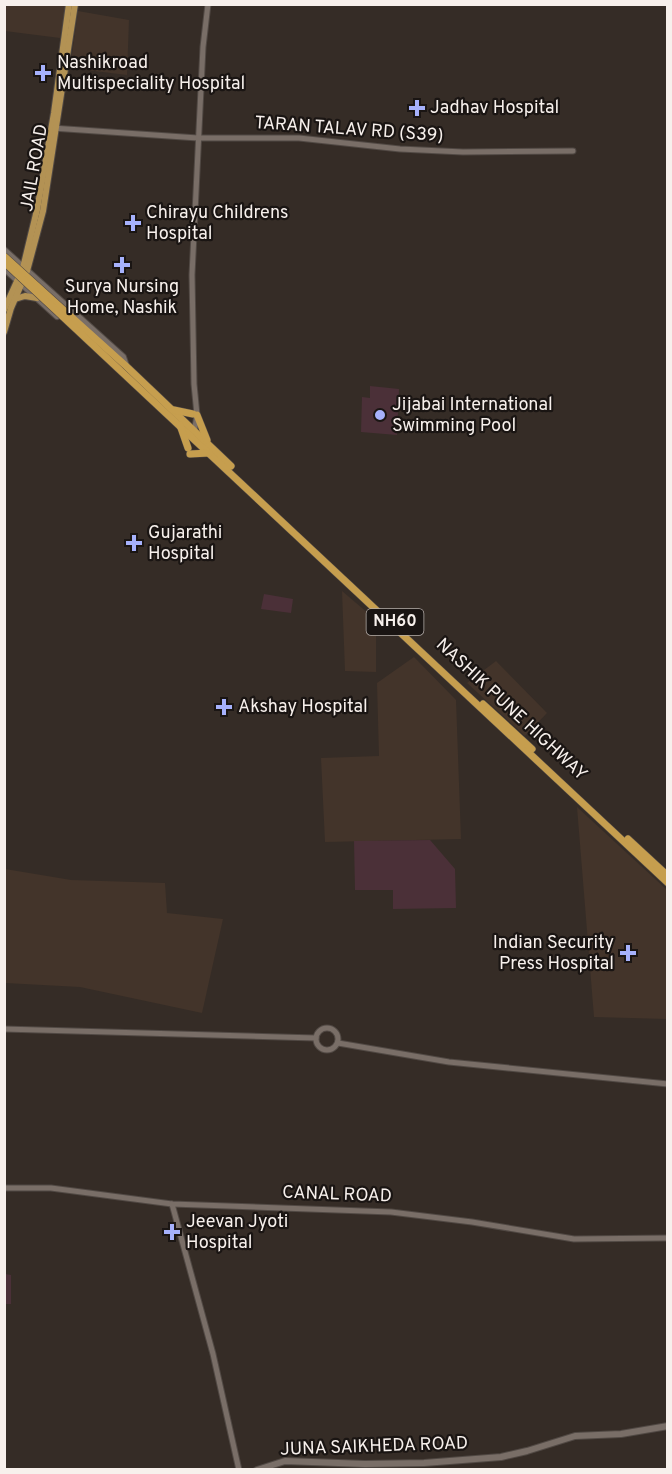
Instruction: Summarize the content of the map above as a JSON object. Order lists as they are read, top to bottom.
{
  "streets": {
    "highway": ["NH60", "NASHIK PUNE HIGHWAY"],
    "main road": ["JAIL ROAD", "JUNA SAIKHEDA ROAD"],
    "street": ["TARAN TALAV RD (S39)", "CANAL ROAD"]
  },
  "crossings": [
    ["TARAN TALAV RD (S39)", "JAIL ROAD"]
  ],
  "places": {
    "health": [
      "Nashikroad Multispeciality Hospital",
      "Jadhav Hospital",
      "Chirayu Childrens Hospital",
      "Surya Nursing Home, Nashik",
      "Gujarathi Hospital",
      "Akshay Hospital",
      "Indian Security Press Hospital",
      "Jeevan Jyoti Hospital"
    ],
    "other": ["Jijabai International Swimming Pool"]
  }
}
